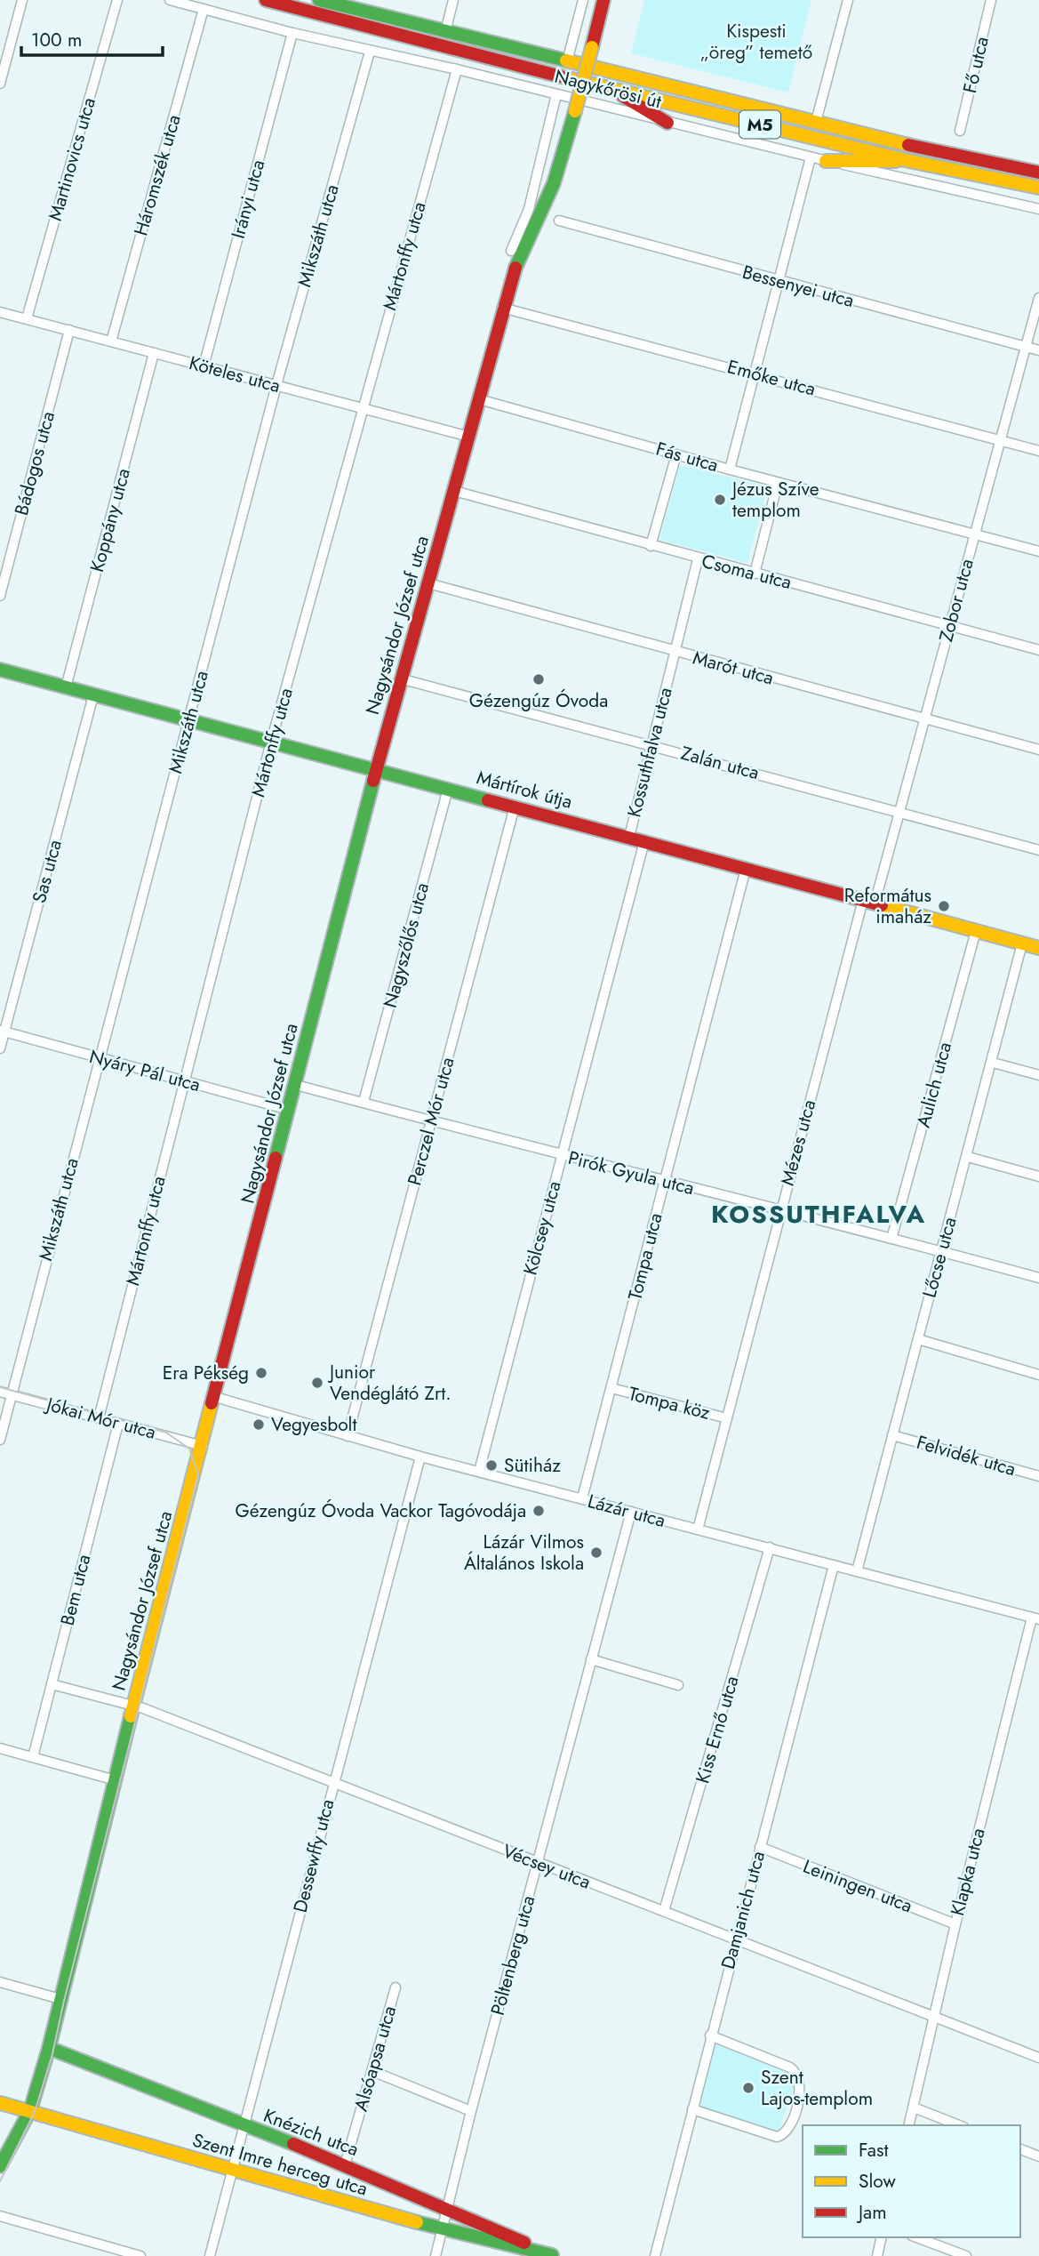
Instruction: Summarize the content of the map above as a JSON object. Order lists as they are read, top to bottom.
{
  "streets": {
    "street": [
      "Fő utca",
      "Nagykőrösi út",
      "M5",
      "Martinovics utca",
      "Háromszék utca",
      "Irányi utca",
      "Mikszáth utca",
      "Mártonffy utca",
      "Bessenyei utca",
      "Köteles utca",
      "Emőke utca",
      "Fás utca",
      "Bádogos utca",
      "Koppány utca",
      "Csoma utca",
      "Zobor utca",
      "Nagysándor József utca",
      "Marót utca",
      "Kossuthfalva utca",
      "Zalán utca",
      "Mártírok útja",
      "Sas utca",
      "Nagyszőlős utca",
      "Nyáry Pál utca",
      "Aulich utca",
      "Perczel Mór utca",
      "Mézes utca",
      "Pirók Gyula utca",
      "Kölcsey utca",
      "Tompa utca",
      "Lőcse utca",
      "Tompa köz",
      "Jókai Mór utca",
      "Felvidék utca",
      "Lázár utca",
      "Bem utca",
      "Kiss Ernő utca",
      "Dessewffy utca",
      "Vécsey utca",
      "Klapka utca",
      "Leiningen utca",
      "Damjanich utca",
      "Pöltenberg utca",
      "Alsóapsa utca",
      "Knézich utca",
      "Szent Imre herceg utca"
    ]
  },
  "crossings": [
    ["Nagykőrösi út", "Háromszék utca"],
    ["Nagykőrösi út", "Irányi utca"],
    ["Nagykőrösi út", "Mikszáth utca"],
    ["Nagykőrösi út", "Mártonffy utca"],
    ["Martinovics utca", "Köteles utca"],
    ["Háromszék utca", "Köteles utca"],
    ["Irányi utca", "Köteles utca"],
    ["Mikszáth utca", "Köteles utca"],
    ["Mikszáth utca", "Mártírok útja"],
    ["Mikszáth utca", "Nyáry Pál utca"],
    ["Mikszáth utca", "Jókai Mór utca"],
    ["Mártonffy utca", "Köteles utca"],
    ["Mártonffy utca", "Mártírok útja"],
    ["Mártonffy utca", "Nyáry Pál utca"],
    ["Mártonffy utca", "Jókai Mór utca"],
    ["Bessenyei utca", "Zobor utca"],
    ["Köteles utca", "Bádogos utca"],
    ["Köteles utca", "Koppány utca"],
    ["Köteles utca", "Nagysándor József utca"],
    ["Emőke utca", "Zobor utca"],
    ["Emőke utca", "Nagysándor József utca"],
    ["Fás utca", "Zobor utca"],
    ["Fás utca", "Nagysándor József utca"],
    ["Koppány utca", "Mártírok útja"],
    ["Csoma utca", "Zobor utca"],
    ["Csoma utca", "Nagysándor József utca"],
    ["Csoma utca", "Kossuthfalva utca"],
    ["Zobor utca", "Marót utca"],
    ["Zobor utca", "Zalán utca"],
    ["Zobor utca", "Mártírok útja"],
    ["Zobor utca", "Mézes utca"],
    ["Nagysándor József utca", "Marót utca"],
    ["Nagysándor József utca", "Zalán utca"],
    ["Nagysándor József utca", "Mártírok útja"],
    ["Nagysándor József utca", "Nyáry Pál utca"],
    ["Nagysándor József utca", "Pirók Gyula utca"],
    ["Nagysándor József utca", "Jókai Mór utca"],
    ["Nagysándor József utca", "Lázár utca"],
    ["Nagysándor József utca", "Vécsey utca"],
    ["Nagysándor József utca", "Knézich utca"],
    ["Nagysándor József utca", "Szent Imre herceg utca"],
    ["Marót utca", "Kossuthfalva utca"],
    ["Kossuthfalva utca", "Zalán utca"],
    ["Kossuthfalva utca", "Mártírok útja"],
    ["Mártírok útja", "Sas utca"],
    ["Mártírok útja", "Nagyszőlős utca"],
    ["Mártírok útja", "Aulich utca"],
    ["Mártírok útja", "Perczel Mór utca"],
    ["Mártírok útja", "Mézes utca"],
    ["Mártírok útja", "Kölcsey utca"],
    ["Mártírok útja", "Tompa utca"],
    ["Mártírok útja", "Lőcse utca"],
    ["Sas utca", "Nyáry Pál utca"],
    ["Nagyszőlős utca", "Pirók Gyula utca"],
    ["Aulich utca", "Pirók Gyula utca"],
    ["Perczel Mór utca", "Pirók Gyula utca"],
    ["Perczel Mór utca", "Lázár utca"],
    ["Mézes utca", "Pirók Gyula utca"],
    ["Mézes utca", "Tompa köz"],
    ["Mézes utca", "Lázár utca"],
    ["Pirók Gyula utca", "Kölcsey utca"],
    ["Pirók Gyula utca", "Tompa utca"],
    ["Pirók Gyula utca", "Lőcse utca"],
    ["Kölcsey utca", "Lázár utca"],
    ["Tompa utca", "Tompa köz"],
    ["Tompa utca", "Lázár utca"],
    ["Lőcse utca", "Felvidék utca"],
    ["Lőcse utca", "Lázár utca"],
    ["Jókai Mór utca", "Bem utca"],
    ["Lázár utca", "Kiss Ernő utca"],
    ["Lázár utca", "Dessewffy utca"],
    ["Lázár utca", "Klapka utca"],
    ["Lázár utca", "Damjanich utca"],
    ["Lázár utca", "Pöltenberg utca"],
    ["Bem utca", "Vécsey utca"],
    ["Kiss Ernő utca", "Vécsey utca"],
    ["Dessewffy utca", "Vécsey utca"],
    ["Dessewffy utca", "Knézich utca"],
    ["Dessewffy utca", "Szent Imre herceg utca"],
    ["Vécsey utca", "Klapka utca"],
    ["Vécsey utca", "Damjanich utca"],
    ["Vécsey utca", "Pöltenberg utca"],
    ["Klapka utca", "Leiningen utca"],
    ["Leiningen utca", "Damjanich utca"],
    ["Pöltenberg utca", "Knézich utca"],
    ["Pöltenberg utca", "Szent Imre herceg utca"],
    ["Alsóapsa utca", "Knézich utca"],
    ["Knézich utca", "Szent Imre herceg utca"]
  ],
  "districts": ["KOSSUTHFALVA"],
  "parks": ["Kispesti „öreg” temető"],
  "places": [
    "Jézus Szíve templom",
    "Gézengúz Óvoda",
    "Református imaház",
    "Era Pékség",
    "Junior Vendéglátó Zrt.",
    "Vegyesbolt",
    "Sütiház",
    "Gézengúz Óvoda Vackor Tagóvodája",
    "Lázár Vilmos Általános Iskola",
    "Szent Lajos-templom"
  ],
  "legend": ["Fast", "Slow", "Jam"],
  "scale_bar": "100 m"
}
